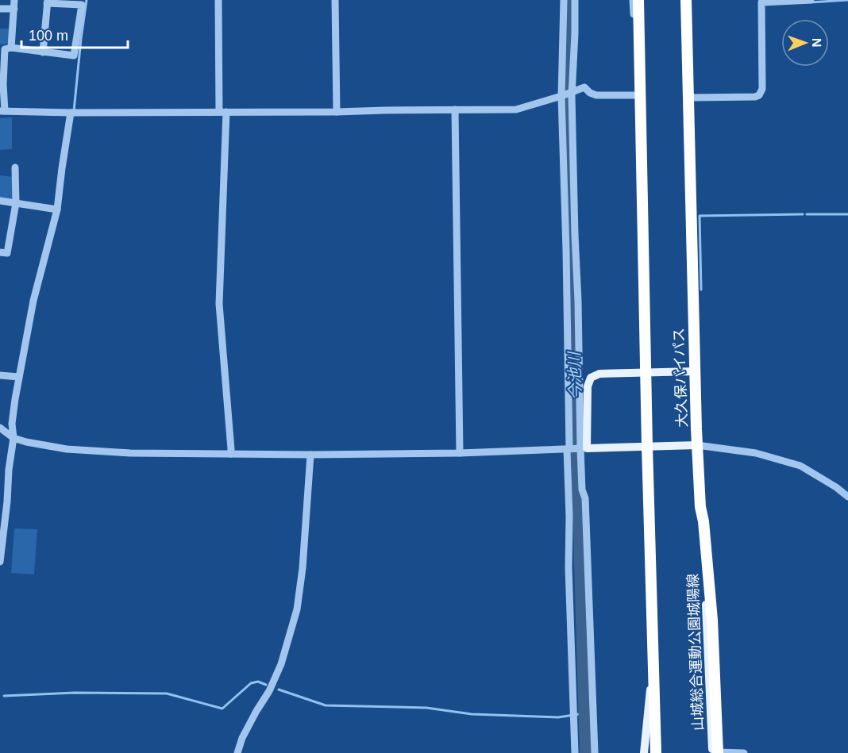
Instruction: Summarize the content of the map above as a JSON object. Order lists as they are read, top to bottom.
{
  "streets": {
    "highway": ["大久保バイパス"],
    "main road": ["山城総合運動公園城陽線"]
  },
  "crossings": [
    ["大久保バイパス", "山城総合運動公園城陽線"]
  ],
  "water": ["今池川"],
  "scale_bar": "100 m",
  "north": "right"
}
